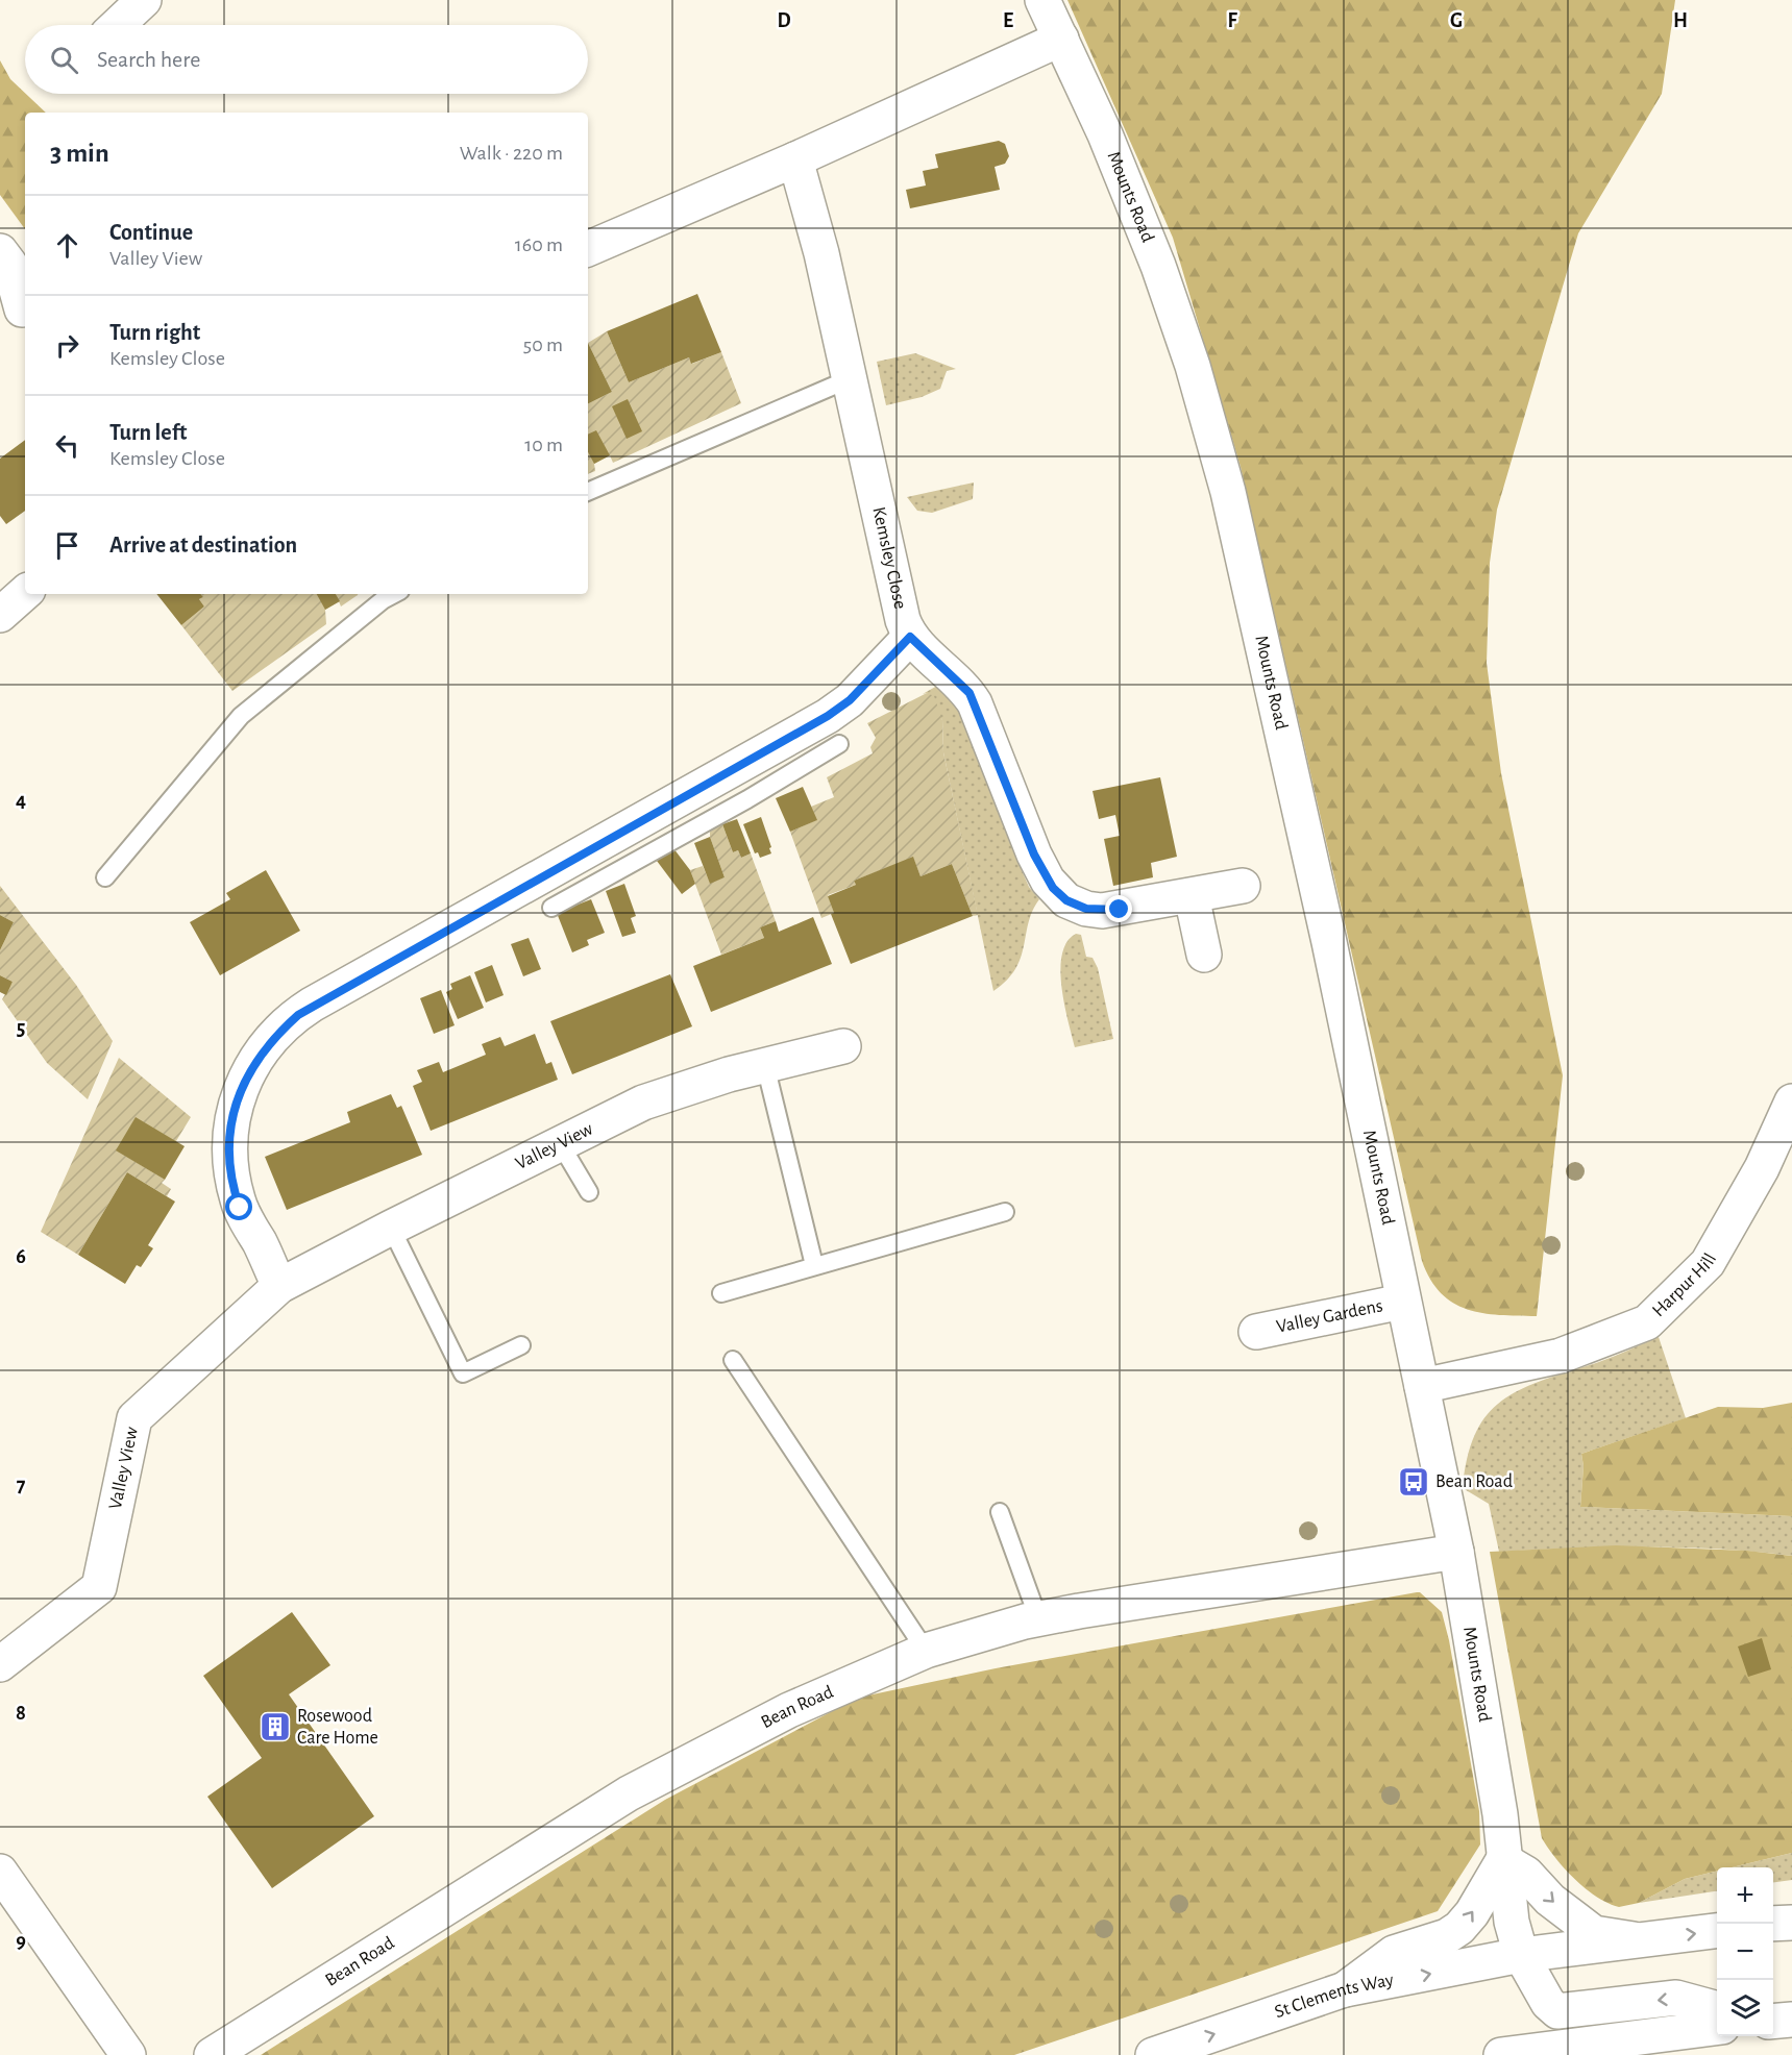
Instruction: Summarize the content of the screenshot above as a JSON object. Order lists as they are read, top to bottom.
{
  "streets": {
    "street": [
      "Mounts Road",
      "Kemsley Close",
      "Valley View",
      "Harpur Hill",
      "Valley Gardens",
      "Bean Road",
      "St Clements Way"
    ]
  },
  "crossings": [
    ["Mounts Road", "Harpur Hill"],
    ["Mounts Road", "Valley Gardens"],
    ["Mounts Road", "Bean Road"],
    ["Mounts Road", "St Clements Way"]
  ],
  "one_way": ["St Clements Way"],
  "places": {
    "bus stop": ["Bean Road"],
    "building": ["Rosewood Care Home"]
  },
  "page": {
    "search": "Search here",
    "heading": ["3 min", "Walk · 220 m"],
    "list": [
      ["Continue", "Valley View", "160 m"],
      ["Turn right", "Kemsley Close", "50 m"],
      ["Turn left", "Kemsley Close", "10 m"],
      "Arrive at destination"
    ],
    "map_buttons": ["+", "−"]
  },
  "grid": {
    "columns": [
      "D",
      "E",
      "F",
      "G",
      "H"
    ],
    "rows": [
      "4",
      "5",
      "6",
      "7",
      "8",
      "9"
    ]
  }
}
